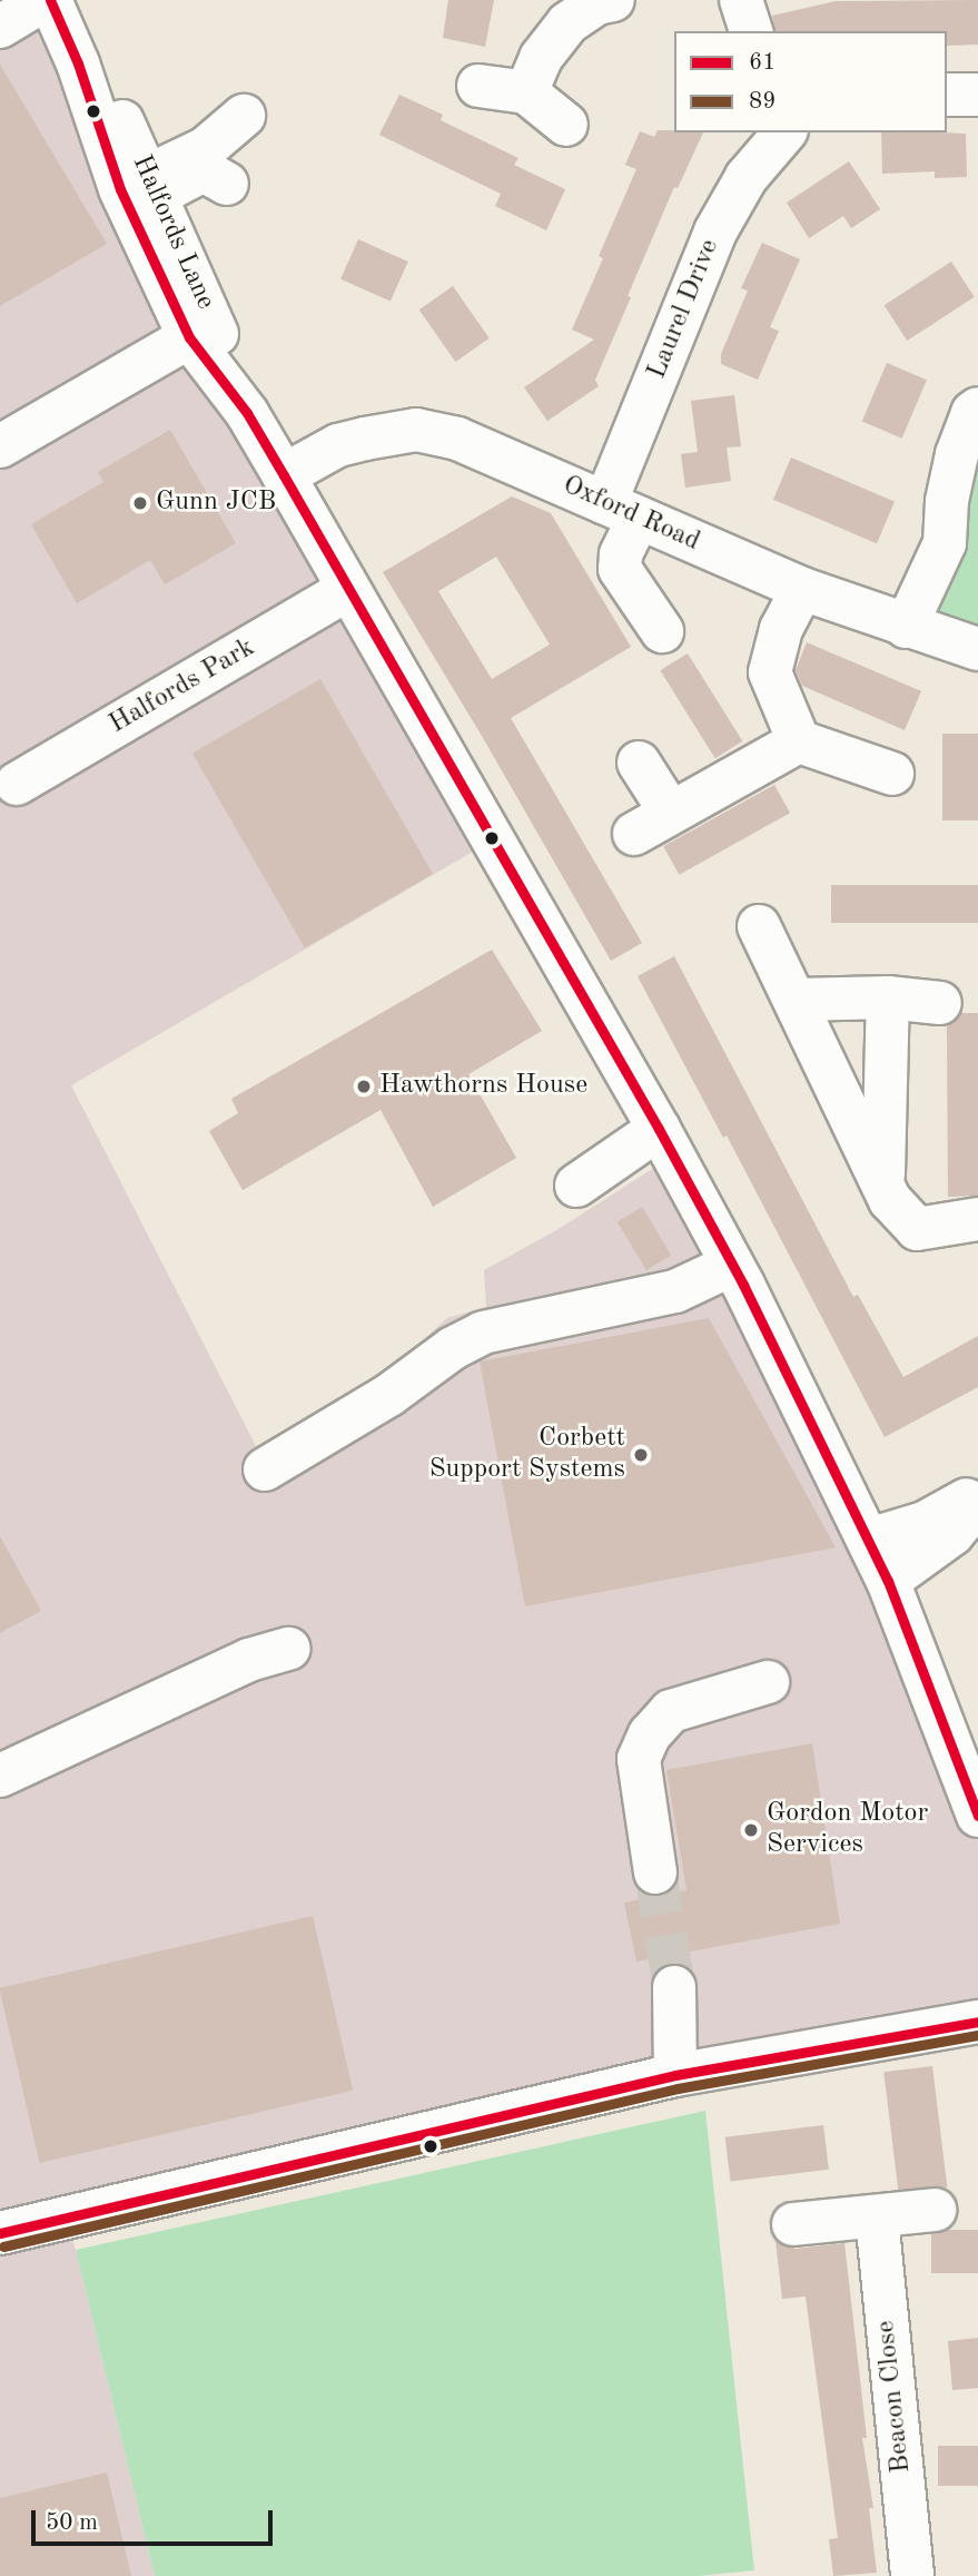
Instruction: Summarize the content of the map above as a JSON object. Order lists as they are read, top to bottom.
{
  "streets": {
    "street": [
      "Halfords Lane",
      "Laurel Drive",
      "Oxford Road",
      "Halfords Park",
      "Beacon Close"
    ]
  },
  "crossings": [
    ["Halfords Lane", "Oxford Road"],
    ["Halfords Lane", "Halfords Park"],
    ["Laurel Drive", "Oxford Road"]
  ],
  "places": [
    "Gunn JCB",
    "Hawthorns House",
    "Corbett Support Systems",
    "Gordon Motor Services"
  ],
  "lines": ["transit line 61", "transit line 89"],
  "legend": ["61", "89"],
  "scale_bar": "50 m"
}
